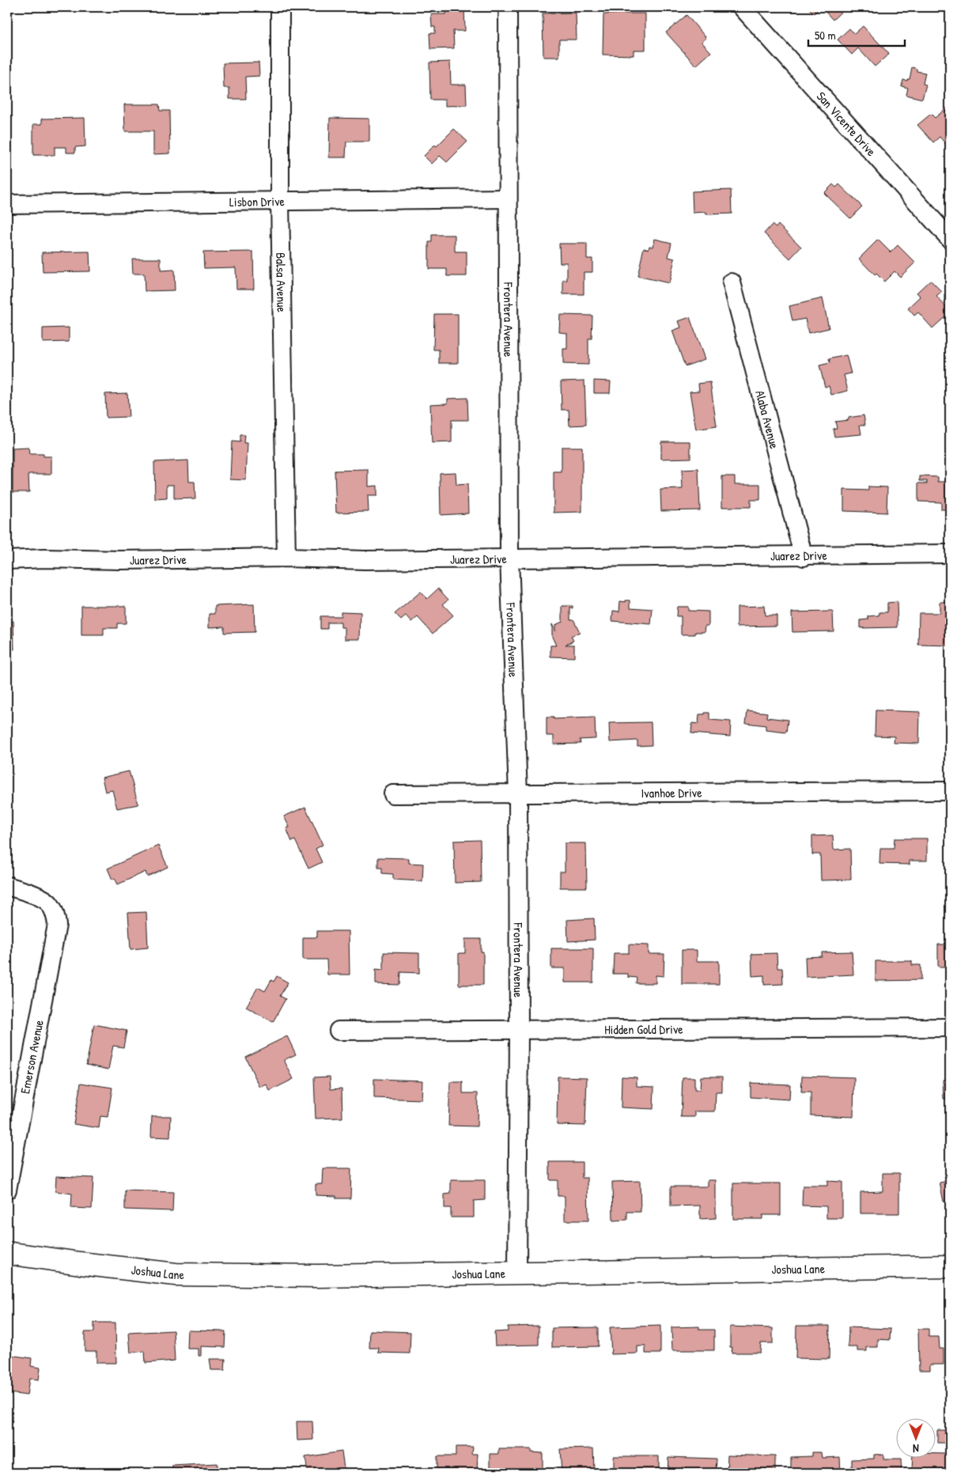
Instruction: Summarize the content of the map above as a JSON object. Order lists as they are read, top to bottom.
{
  "streets": {
    "main road": ["Joshua Lane"],
    "street": [
      "San Vicente Drive",
      "Lisbon Drive",
      "Balsa Avenue",
      "Frontera Avenue",
      "Alaba Avenue",
      "Juarez Drive",
      "Ivanhoe Drive",
      "Hidden Gold Drive",
      "Emerson Avenue"
    ]
  },
  "crossings": [
    ["Lisbon Drive", "Balsa Avenue"],
    ["Lisbon Drive", "Frontera Avenue"],
    ["Balsa Avenue", "Juarez Drive"],
    ["Frontera Avenue", "Juarez Drive"],
    ["Frontera Avenue", "Ivanhoe Drive"],
    ["Frontera Avenue", "Hidden Gold Drive"],
    ["Frontera Avenue", "Joshua Lane"],
    ["Alaba Avenue", "Juarez Drive"]
  ],
  "scale_bar": "50 m",
  "north": "bottom"
}
